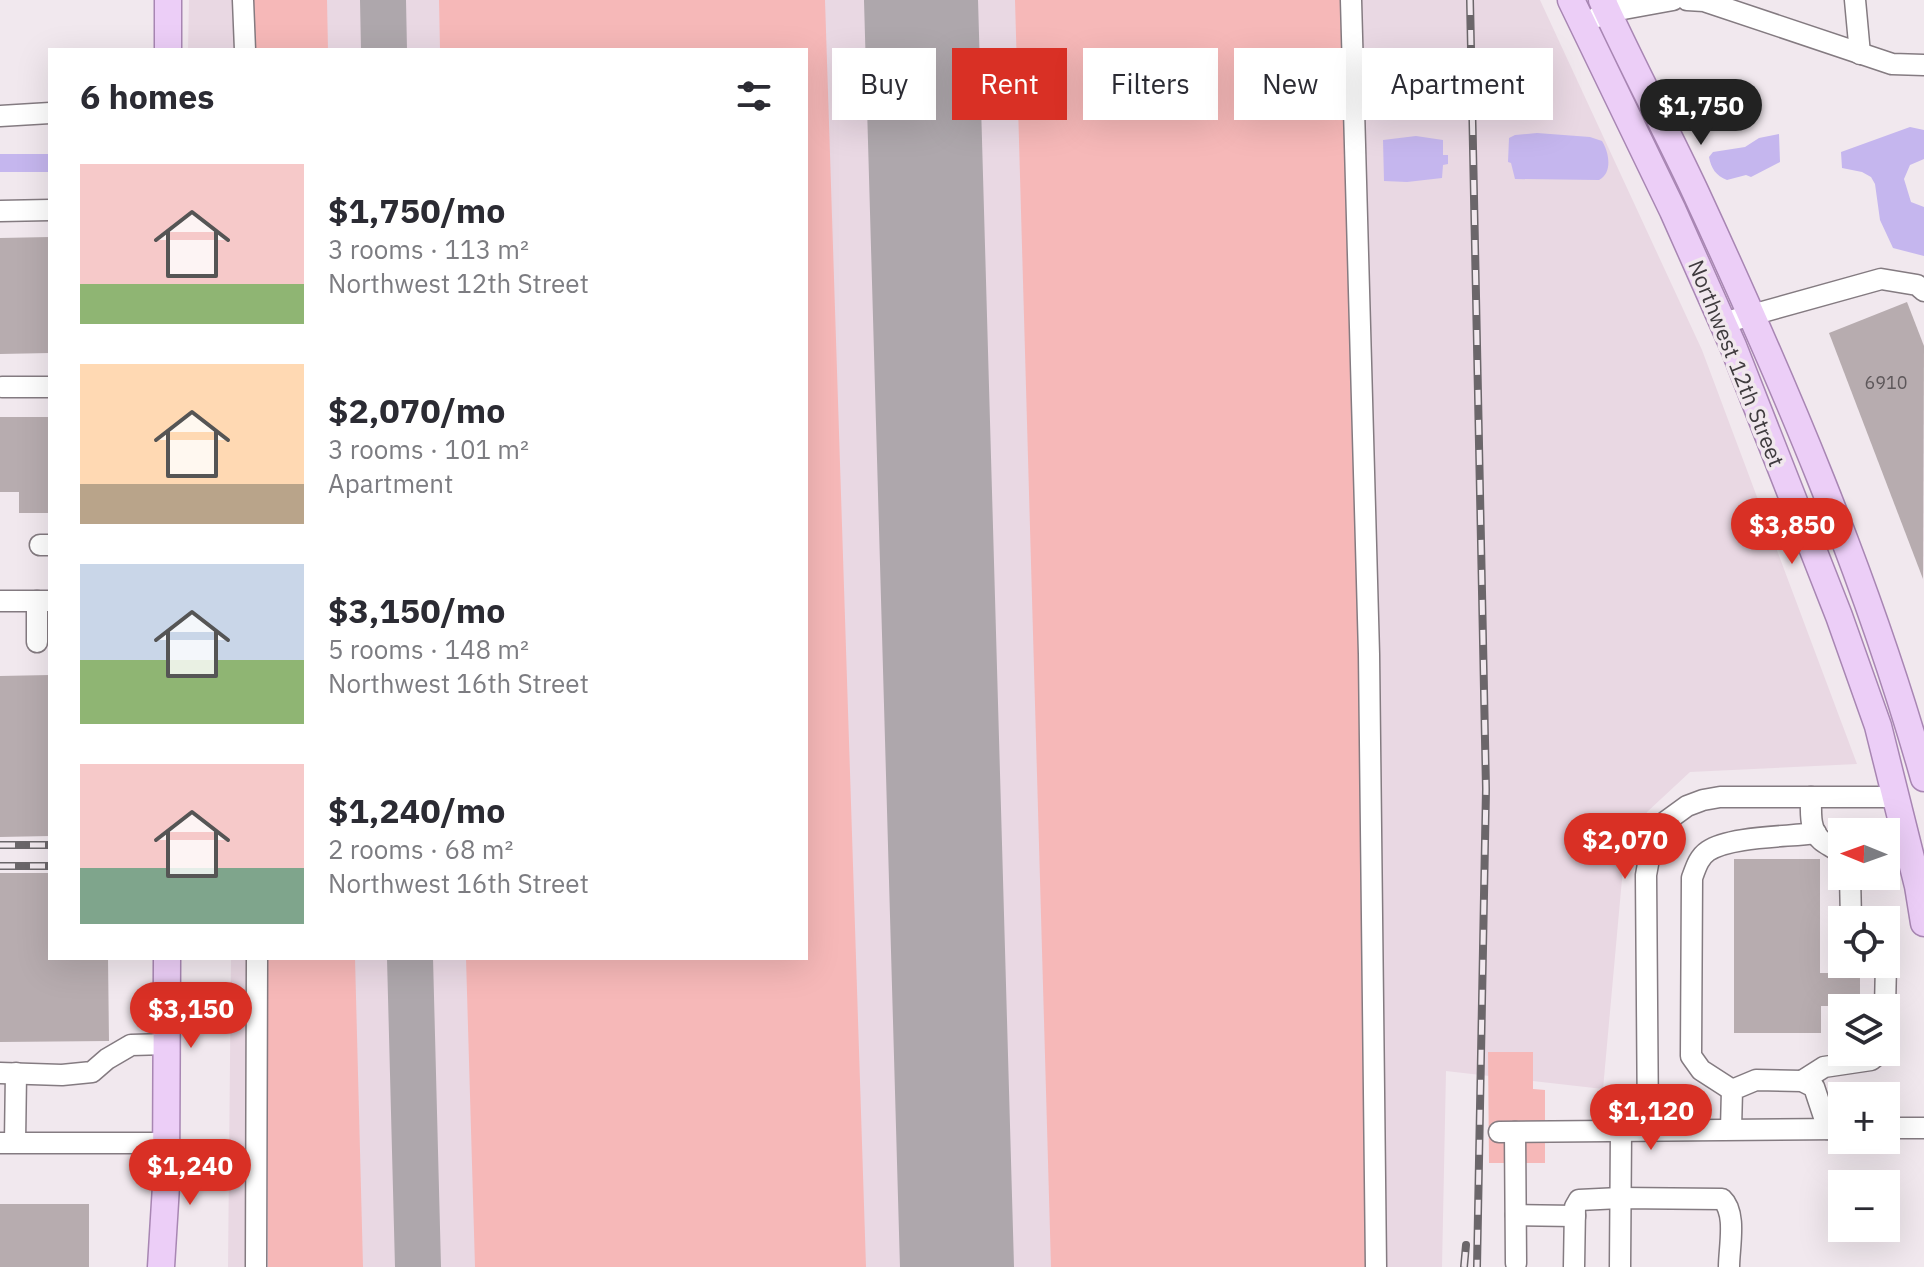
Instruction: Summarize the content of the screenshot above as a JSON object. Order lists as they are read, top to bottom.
{
  "streets": {
    "main road": ["Northwest 12th Street"]
  },
  "house_numbers": ["6910"],
  "north": "left",
  "page": {
    "chip": [
      "Buy",
      "Rent",
      "Filters",
      "New",
      "Apartment"
    ],
    "heading": "6 homes",
    "price": [
      "$1,750",
      "$3,850",
      "$2,070",
      "$3,150",
      "$1,120",
      "$1,240"
    ],
    "list": [
      {
        "name": "$1,750/mo",
        "note": "3 rooms · 113 m² · Northwest 12th Street"
      },
      {
        "name": "$2,070/mo",
        "note": "3 rooms · 101 m² · Apartment"
      },
      {
        "name": "$3,150/mo",
        "note": "5 rooms · 148 m² · Northwest 16th Street"
      },
      {
        "name": "$1,240/mo",
        "note": "2 rooms · 68 m² · Northwest 16th Street"
      }
    ],
    "map_buttons": ["+", "−"]
  }
}
